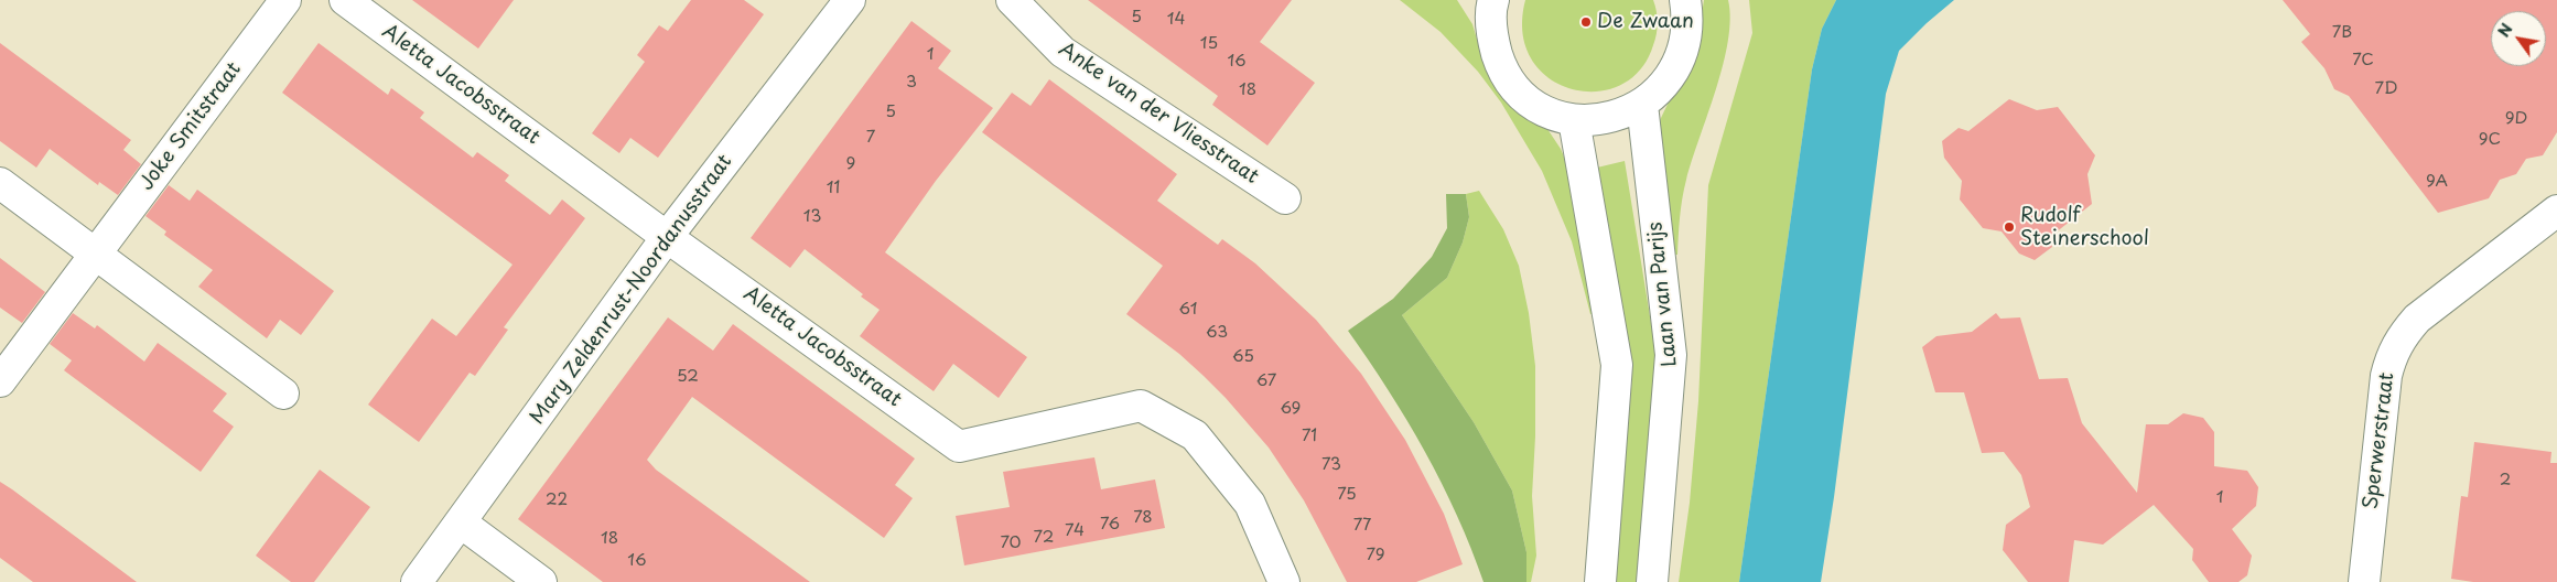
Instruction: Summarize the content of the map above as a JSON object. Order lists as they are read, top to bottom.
{
  "streets": {
    "street": [
      "Aletta Jacobsstraat",
      "Anke van der Vliesstraat",
      "Joke Smitstraat",
      "Mary Zeldenrust-Noordanusstraat",
      "Laan van Parijs",
      "Sperwerstraat"
    ]
  },
  "crossings": [
    ["Aletta Jacobsstraat", "Mary Zeldenrust-Noordanusstraat"]
  ],
  "places": ["De Zwaan", "Rudolf Steinerschool"],
  "house_numbers": [
    "5",
    "14",
    "7B",
    "15",
    "1",
    "7C",
    "16",
    "3",
    "7D",
    "18",
    "5",
    "9D",
    "7",
    "9C",
    "9",
    "9A",
    "11",
    "13",
    "61",
    "63",
    "65",
    "52",
    "67",
    "69",
    "71",
    "73",
    "2",
    "75",
    "1",
    "22",
    "78",
    "76",
    "77",
    "74",
    "72",
    "18",
    "70",
    "79",
    "16"
  ],
  "north": "top left"
}
